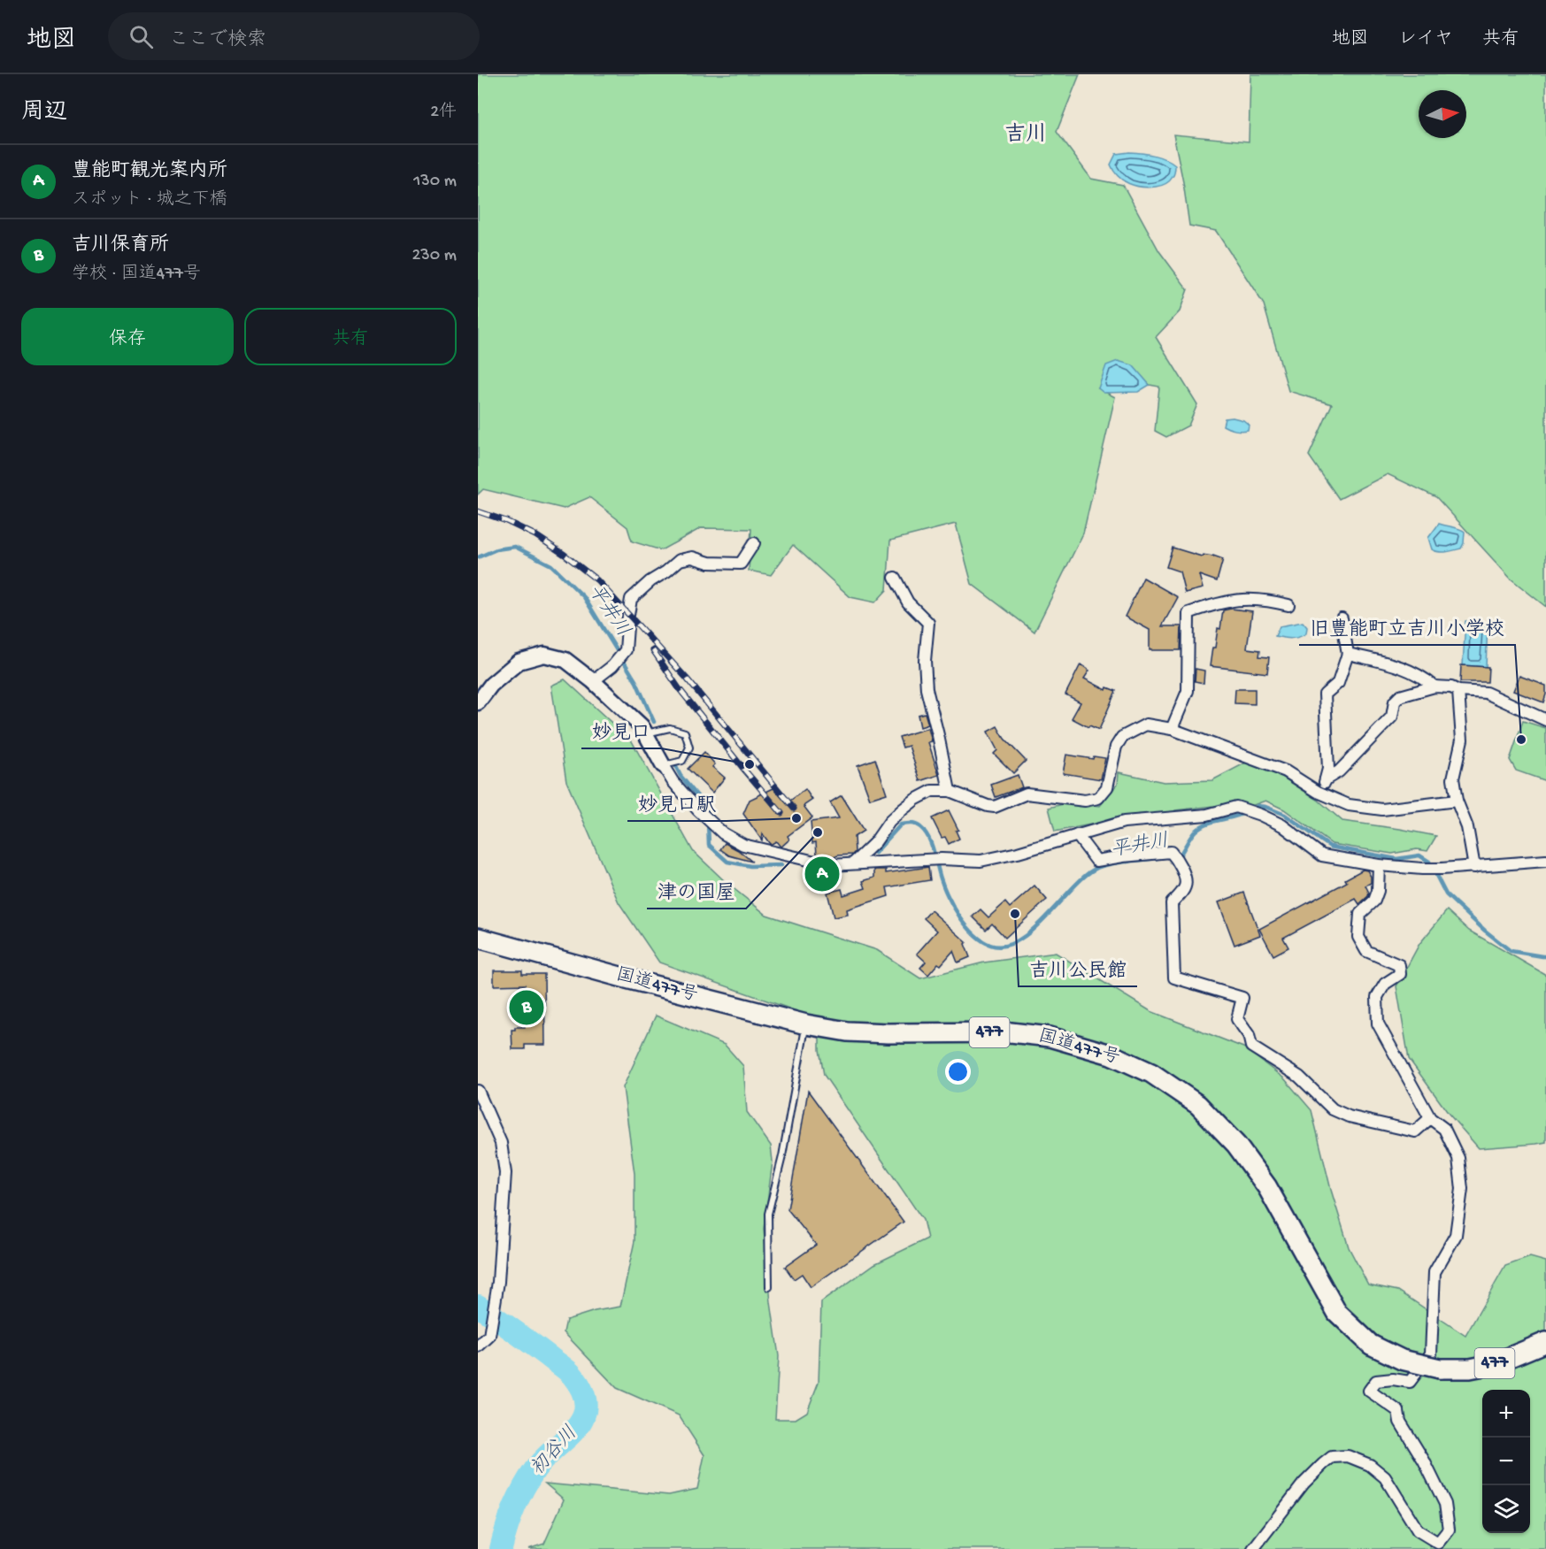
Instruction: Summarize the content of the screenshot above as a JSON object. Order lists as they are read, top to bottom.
{
  "streets": {
    "highway": ["国道477号", "477"]
  },
  "districts": ["吉川"],
  "water": ["平井川", "初谷川"],
  "places": [
    "旧豊能町立吉川小学校",
    "妙見口",
    "妙見口駅",
    "津の国屋",
    "吉川公民館"
  ],
  "north": "right",
  "page": {
    "header": "地図",
    "search": "ここで検索",
    "nav": ["地図", "レイヤ", "共有"],
    "heading": ["周辺", "2件"],
    "list": [
      {
        "mark": "A",
        "name": "豊能町観光案内所",
        "note": "スポット · 城之下橋",
        "value": "130 m"
      },
      {
        "mark": "B",
        "name": "吉川保育所",
        "note": "学校 · 国道477号",
        "value": "230 m"
      }
    ],
    "buttons": ["保存", "共有"],
    "pins": ["A", "B"],
    "map_buttons": ["+", "−"]
  }
}
